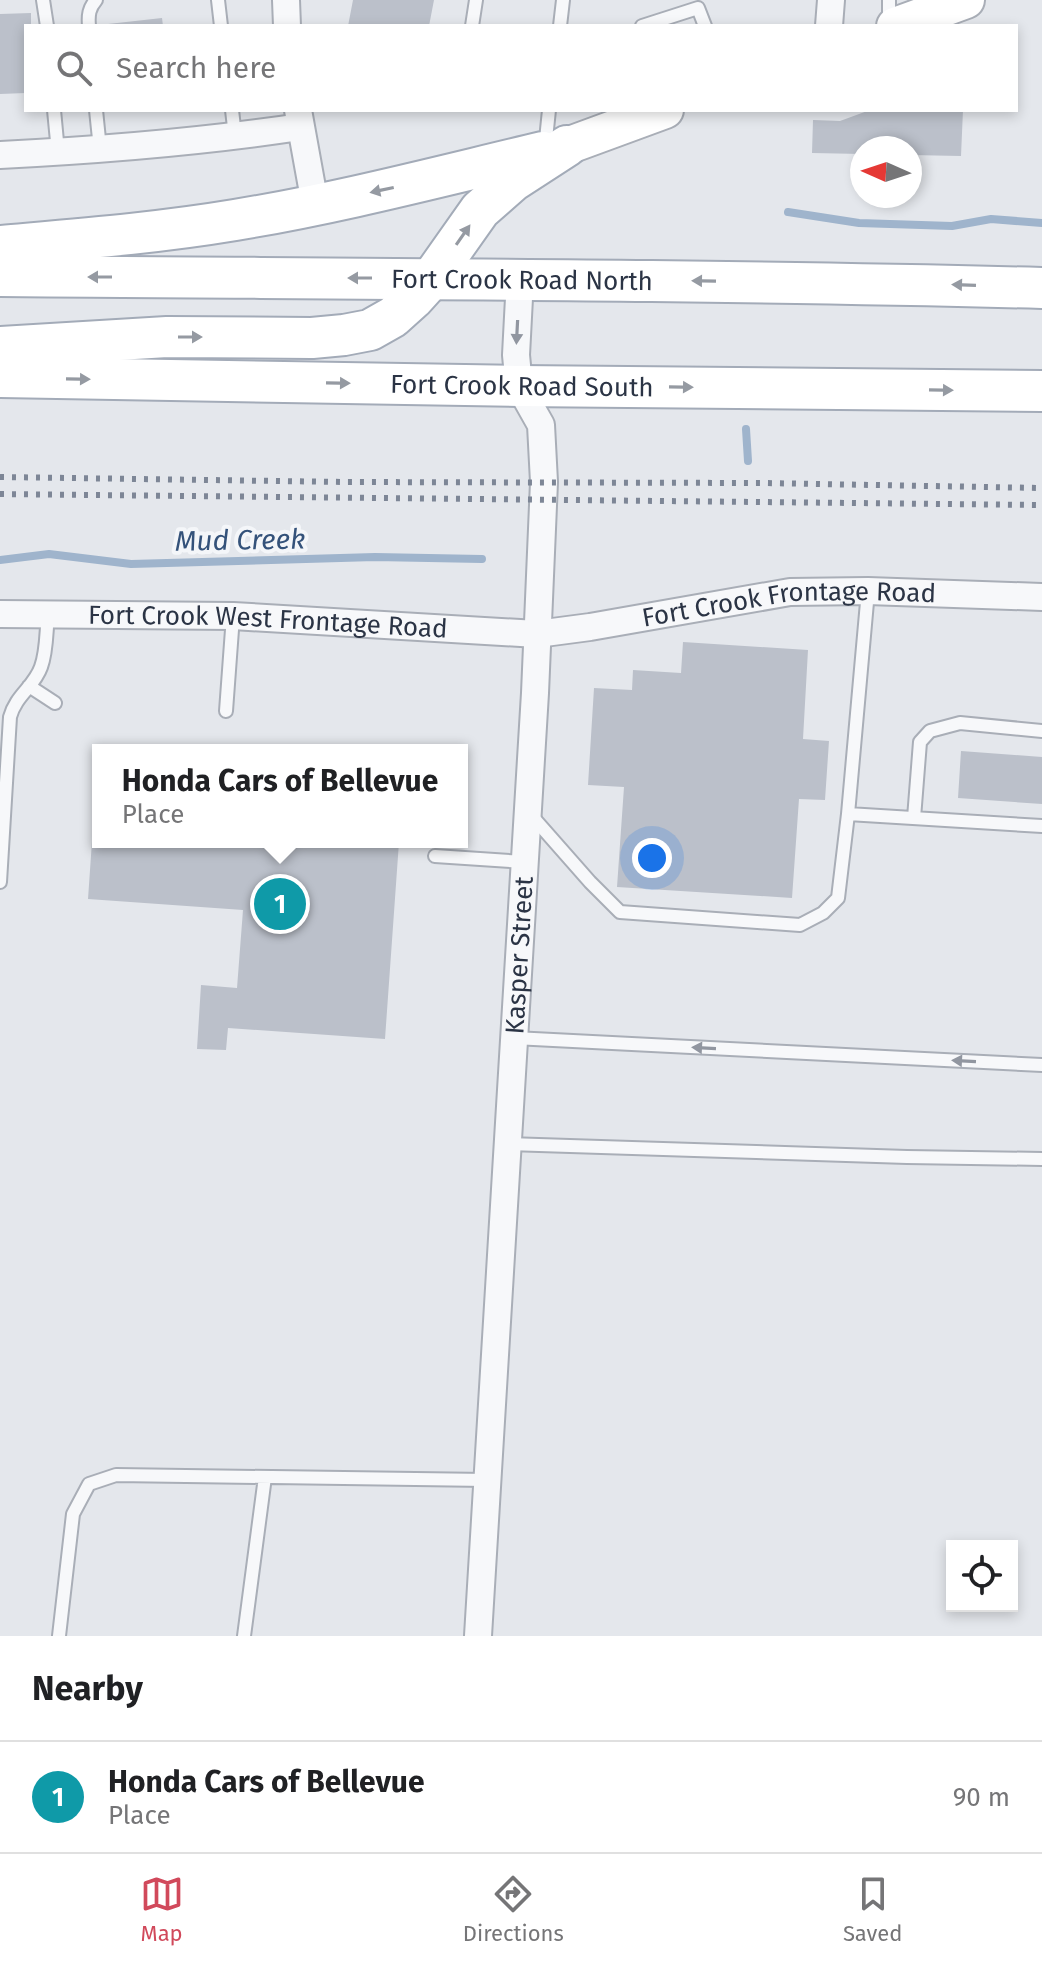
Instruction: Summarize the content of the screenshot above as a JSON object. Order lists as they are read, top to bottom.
{
  "streets": {
    "main road": ["Fort Crook Road North", "Fort Crook Road South"],
    "street": ["Fort Crook Frontage Road", "Fort Crook West Frontage Road", "Kasper Street"]
  },
  "crossings": [
    ["Fort Crook Road North", "Kasper Street"],
    ["Fort Crook Road South", "Kasper Street"],
    ["Fort Crook Frontage Road", "Fort Crook West Frontage Road"],
    ["Fort Crook Frontage Road", "Kasper Street"],
    ["Fort Crook West Frontage Road", "Kasper Street"]
  ],
  "water": ["Mud Creek"],
  "north": "left",
  "page": {
    "search": "Search here",
    "popup": ["Honda Cars of Bellevue", "Place"],
    "pins": "1",
    "heading": "Nearby",
    "list": [
      {
        "mark": "1",
        "name": "Honda Cars of Bellevue",
        "note": "Place",
        "value": "90 m"
      }
    ],
    "nav": ["Map", "Directions", "Saved"]
  }
}
